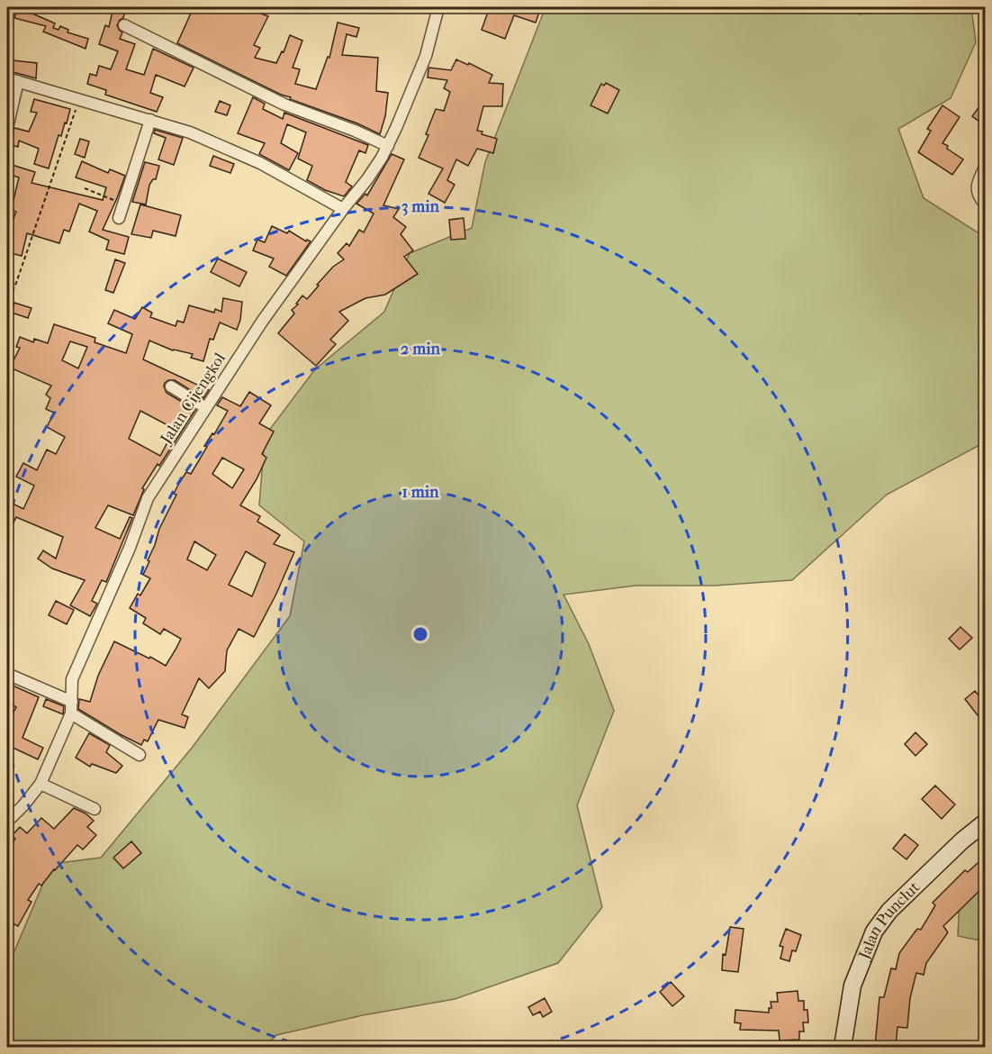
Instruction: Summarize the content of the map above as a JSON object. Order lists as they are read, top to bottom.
{
  "streets": {
    "main road": ["Jalan Punclut"],
    "street": ["Jalan Cijengkol"]
  },
  "rings": ["3 min", "2 min", "1 min"]
}
